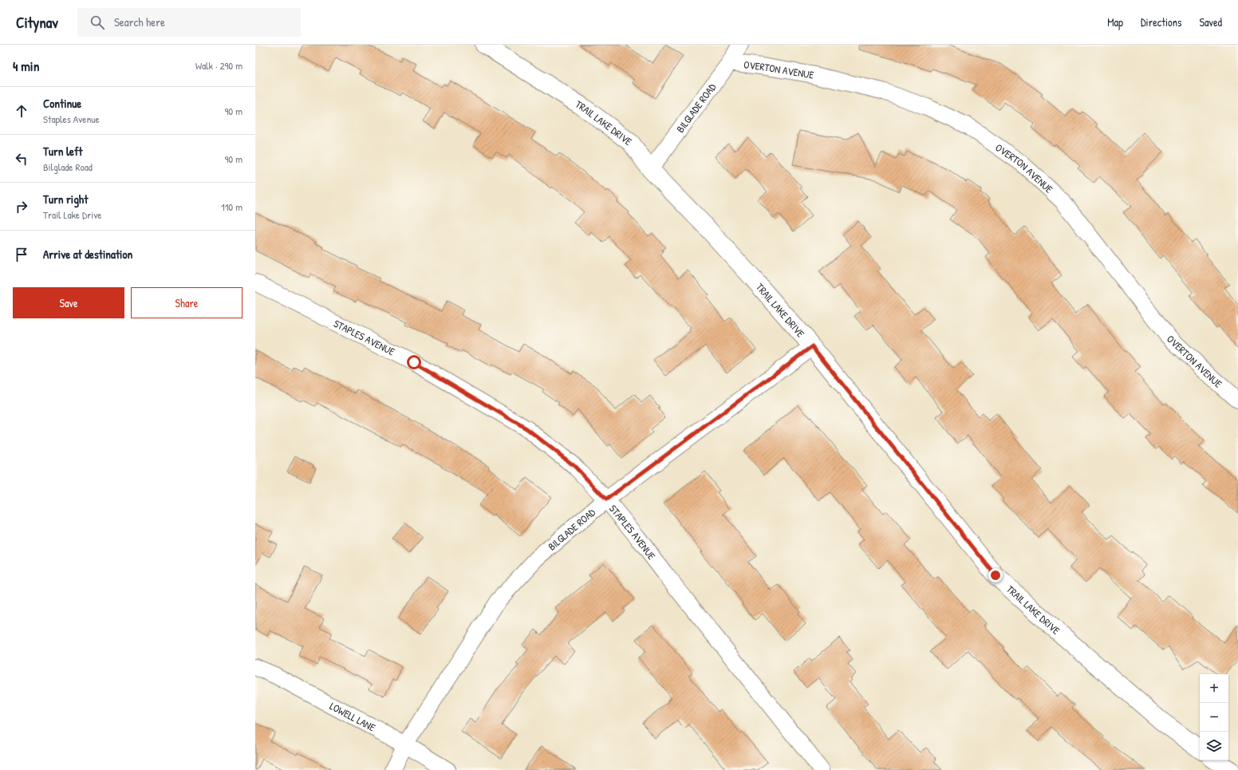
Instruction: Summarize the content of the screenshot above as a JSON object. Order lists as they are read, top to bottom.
{
  "streets": {
    "street": [
      "OVERTON AVENUE",
      "BILGLADE ROAD",
      "TRAIL LAKE DRIVE",
      "STAPLES AVENUE",
      "LOWELL LANE"
    ]
  },
  "crossings": [
    ["OVERTON AVENUE", "BILGLADE ROAD"],
    ["BILGLADE ROAD", "TRAIL LAKE DRIVE"],
    ["BILGLADE ROAD", "STAPLES AVENUE"],
    ["BILGLADE ROAD", "LOWELL LANE"]
  ],
  "page": {
    "header": "Citynav",
    "search": "Search here",
    "nav": ["Map", "Directions", "Saved"],
    "heading": ["4 min", "Walk · 290 m"],
    "list": [
      ["Continue", "Staples Avenue", "90 m"],
      ["Turn left", "Bilglade Road", "90 m"],
      ["Turn right", "Trail Lake Drive", "110 m"],
      "Arrive at destination"
    ],
    "buttons": ["Save", "Share"],
    "map_buttons": ["+", "−"]
  }
}
